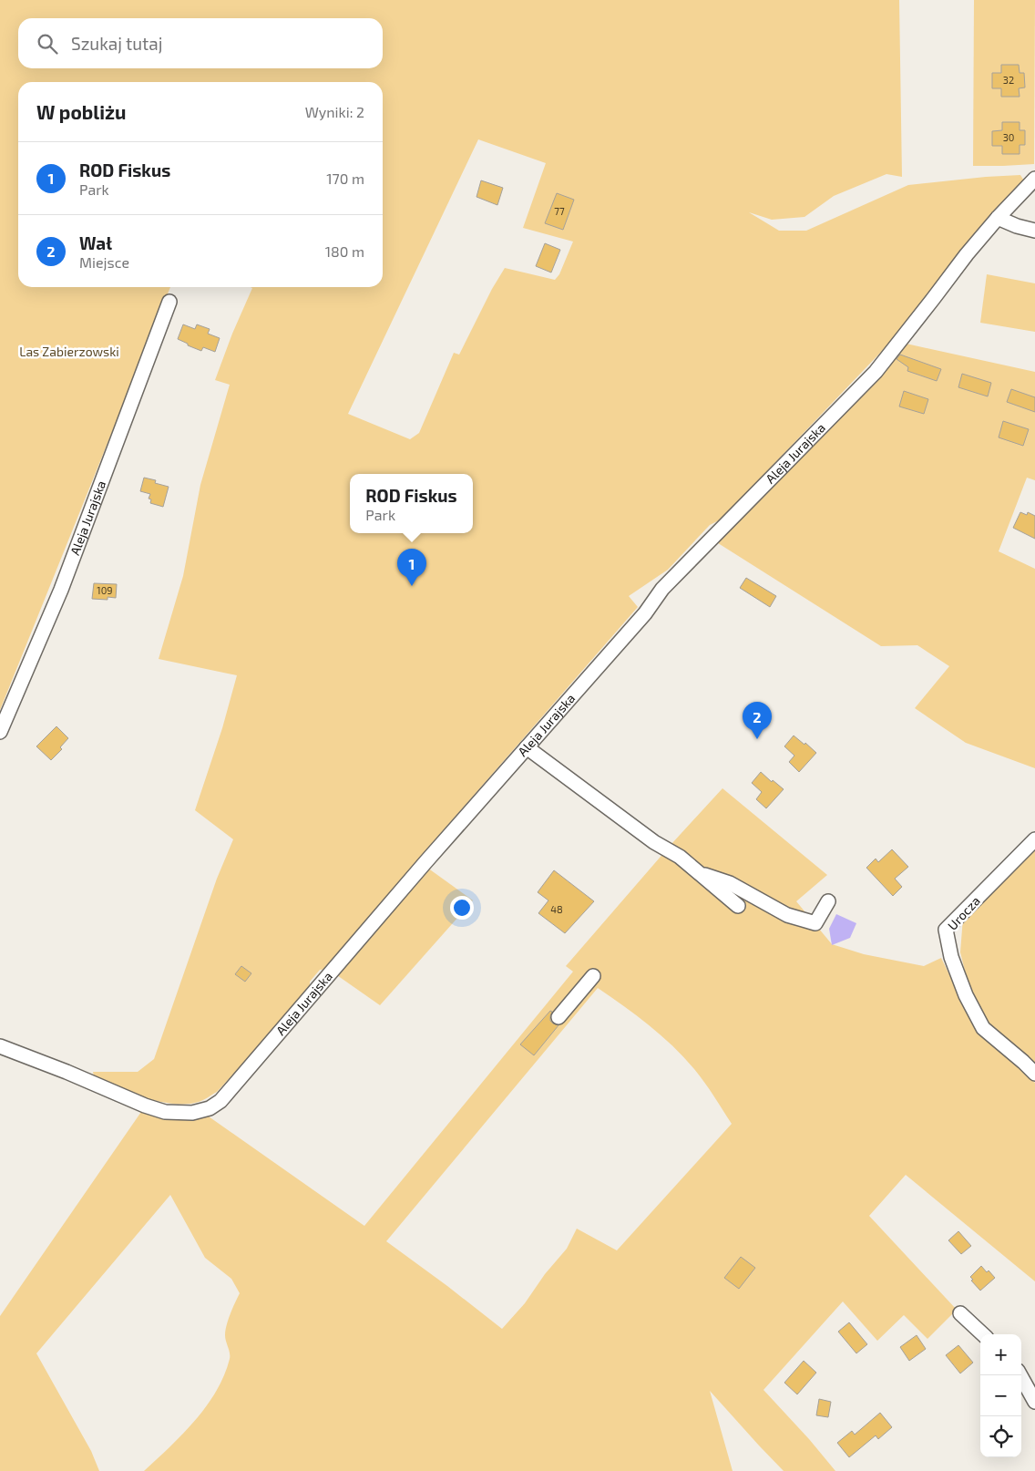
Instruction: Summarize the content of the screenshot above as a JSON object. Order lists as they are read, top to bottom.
{
  "streets": {
    "street": ["Aleja Jurajska", "Urocza"]
  },
  "parks": ["Las Zabierzowski"],
  "house_numbers": [
    "32",
    "30",
    "77",
    "109",
    "48"
  ],
  "page": {
    "search": "Szukaj tutaj",
    "heading": ["W pobliżu", "Wyniki: 2"],
    "list": [
      {
        "mark": "1",
        "name": "ROD Fiskus",
        "note": "Park",
        "value": "170 m"
      },
      {
        "mark": "2",
        "name": "Wał",
        "note": "Miejsce",
        "value": "180 m"
      }
    ],
    "popup": ["ROD Fiskus", "Park"],
    "pins": ["1", "2"],
    "map_buttons": ["+", "−"]
  }
}
